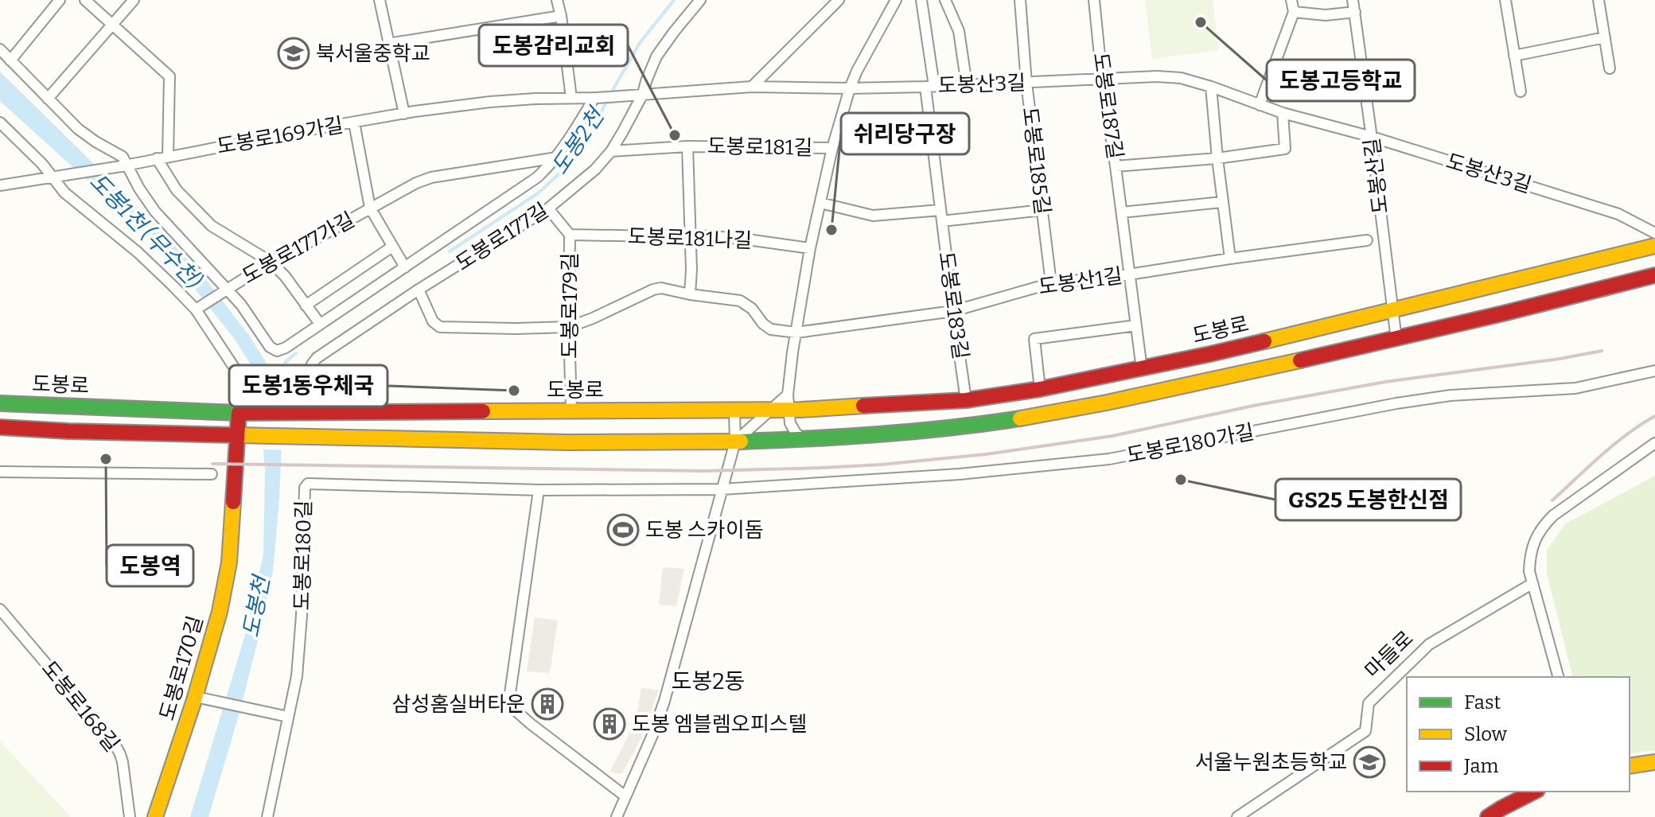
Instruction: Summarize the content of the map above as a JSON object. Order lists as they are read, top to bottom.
{
  "streets": {
    "main road": ["도봉로", "도봉로170길"],
    "street": [
      "도봉산3길",
      "도봉로187길",
      "도봉로169가길",
      "도봉로181길",
      "도봉로185길",
      "도봉산길",
      "도봉로177길",
      "도봉로181나길",
      "도봉로177가길",
      "도봉산1길",
      "도봉로179길",
      "도봉로183길",
      "도봉로180가길",
      "도봉로180길",
      "마들로",
      "도봉로168길"
    ]
  },
  "crossings": [
    ["도봉산3길", "도봉로187길"],
    ["도봉산3길", "도봉로169가길"],
    ["도봉산3길", "도봉로181길"],
    ["도봉산3길", "도봉로185길"],
    ["도봉산3길", "도봉산길"],
    ["도봉산3길", "도봉로177길"],
    ["도봉산3길", "도봉로183길"],
    ["도봉로187길", "도봉산1길"],
    ["도봉로187길", "도봉로"],
    ["도봉로169가길", "도봉로177길"],
    ["도봉로169가길", "도봉로177가길"],
    ["도봉로181길", "도봉로177길"],
    ["도봉로181길", "도봉로181나길"],
    ["도봉로181길", "도봉산1길"],
    ["도봉로185길", "도봉산1길"],
    ["도봉산길", "도봉로"],
    ["도봉로177길", "도봉로177가길"],
    ["도봉로177길", "도봉로179길"],
    ["도봉로177길", "도봉로"],
    ["도봉로181나길", "도봉로179길"],
    ["도봉산1길", "도봉로183길"],
    ["도봉로179길", "도봉로"],
    ["도봉로183길", "도봉로"],
    ["도봉로", "도봉로170길"],
    ["도봉로180가길", "도봉로180길"]
  ],
  "districts": ["도봉2동"],
  "water": ["도봉2천", "도봉1천 (무수천)", "도봉천"],
  "places": {
    "other": [
      "도봉고등학교",
      "도봉감리교회",
      "쉬리당구장",
      "도봉1동우체국",
      "도봉역",
      "GS25 도봉한신점"
    ],
    "school or university": ["북서울중학교", "서울누원초등학교"],
    "sports": ["도봉 스카이돔"],
    "building": ["삼성홈실버타운", "도봉 엠블렘오피스텔"]
  },
  "legend": ["Fast", "Slow", "Jam"]
}
